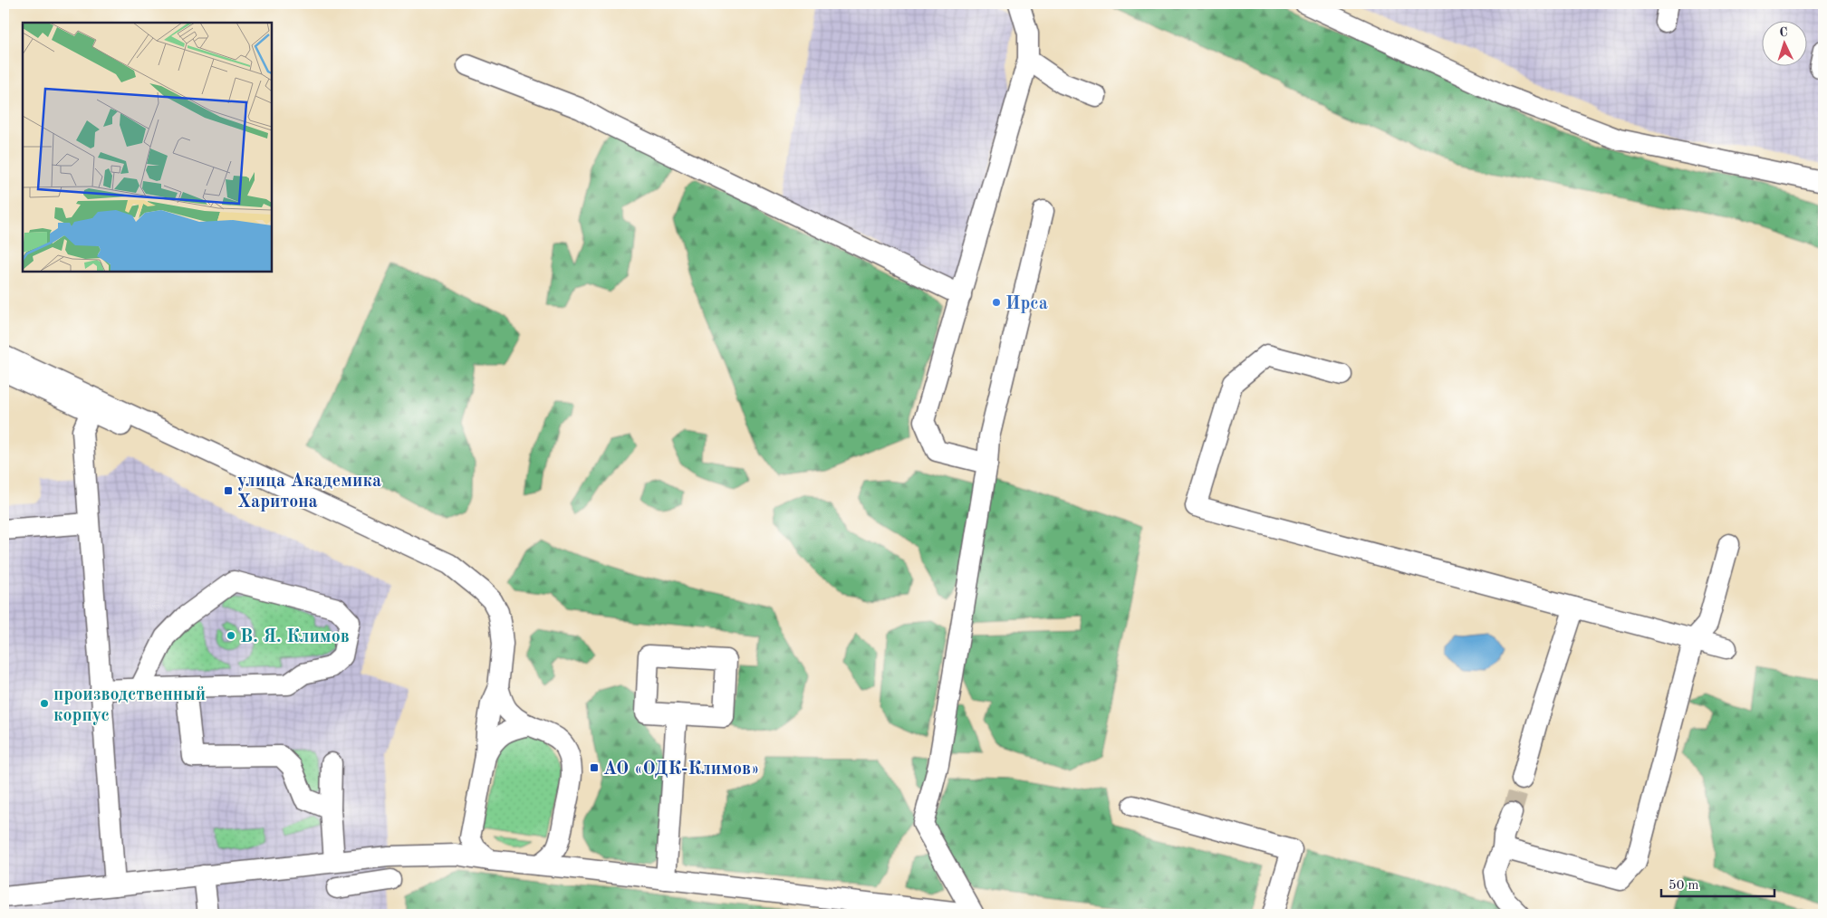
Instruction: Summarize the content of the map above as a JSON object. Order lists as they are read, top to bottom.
{
  "places": {
    "other": ["Ирса", "В. Я. Климов", "производственный корпус"],
    "transit": ["улица Академика Харитона", "АО «ОДК-Климов»"]
  },
  "scale_bar": "50 m",
  "north": "top"
}
